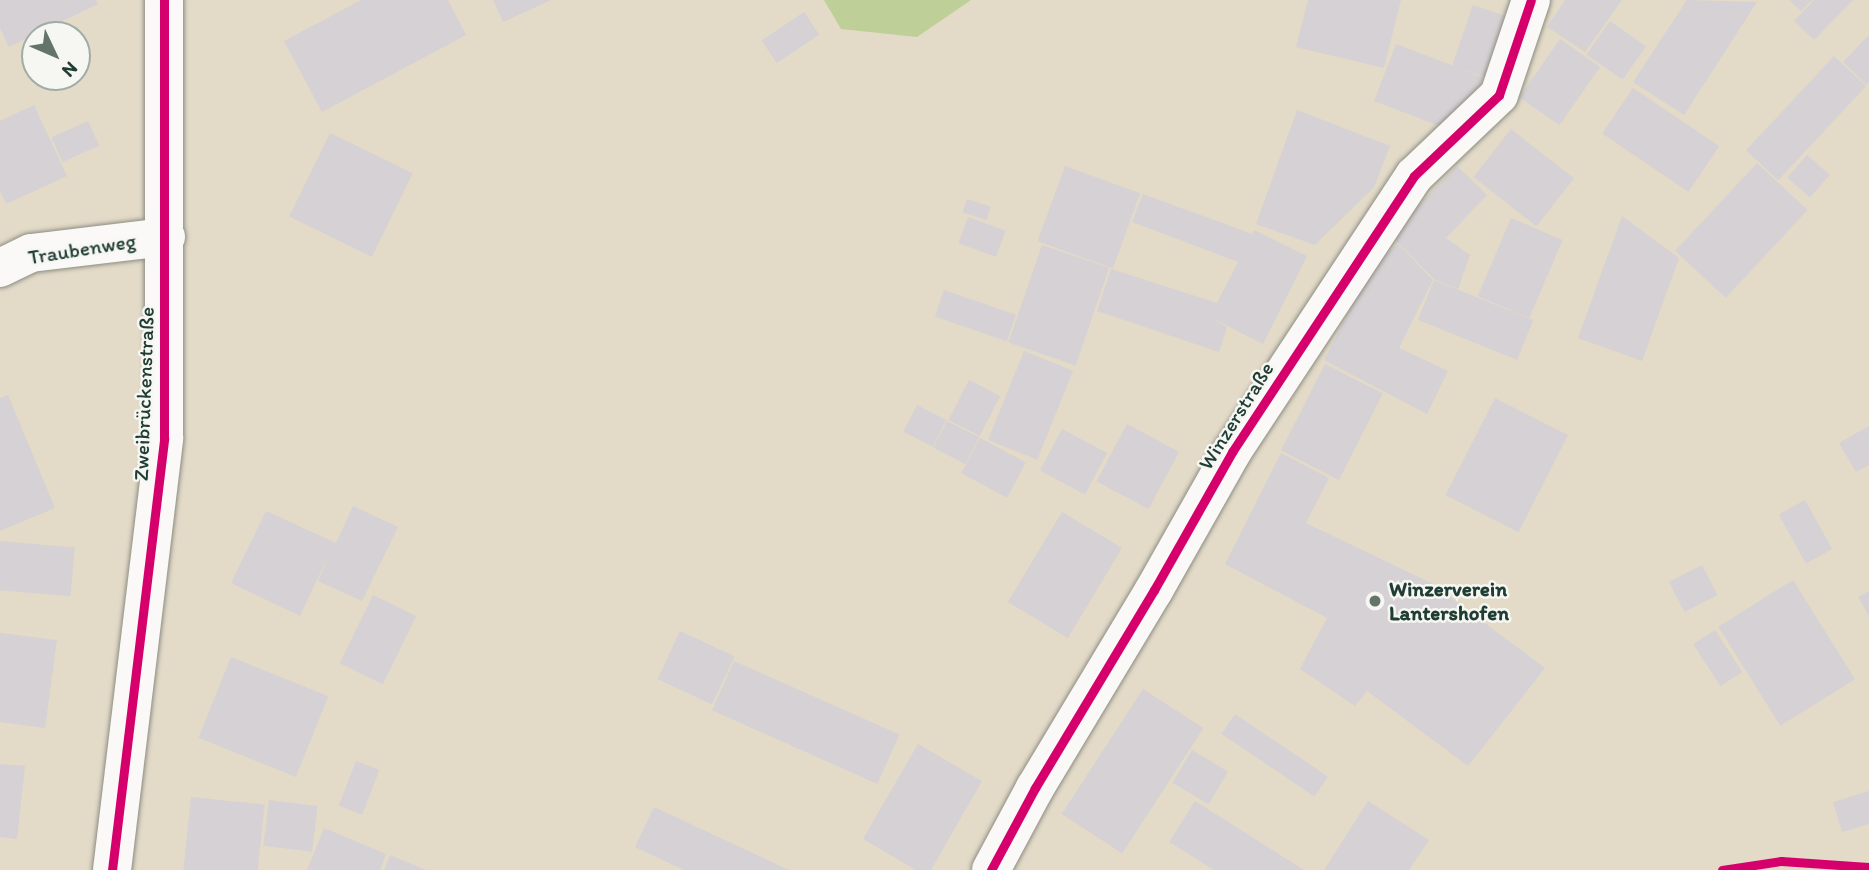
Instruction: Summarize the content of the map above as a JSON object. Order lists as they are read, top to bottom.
{
  "streets": {
    "street": ["Traubenweg", "Zweibrückenstraße", "Winzerstraße"]
  },
  "crossings": [
    ["Traubenweg", "Zweibrückenstraße"]
  ],
  "places": ["Winzerverein Lantershofen"],
  "north": "bottom right"
}
